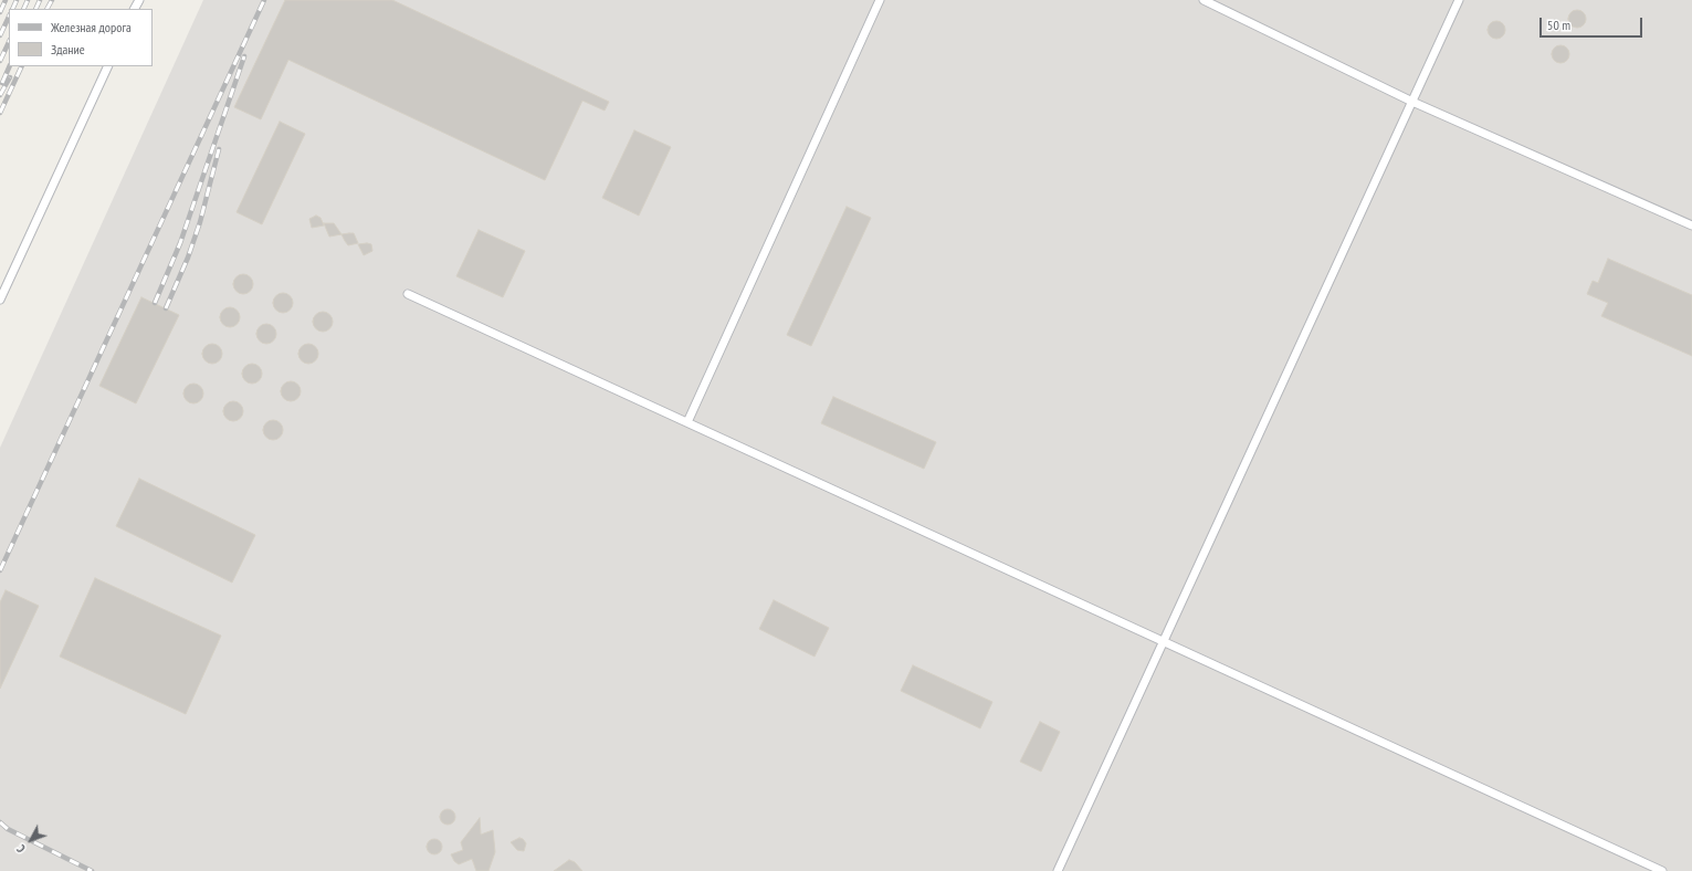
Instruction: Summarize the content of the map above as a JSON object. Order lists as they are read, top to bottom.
{
  "legend": ["Железная дорога", "Здание"],
  "scale_bar": "50 m",
  "north": "bottom left"
}
